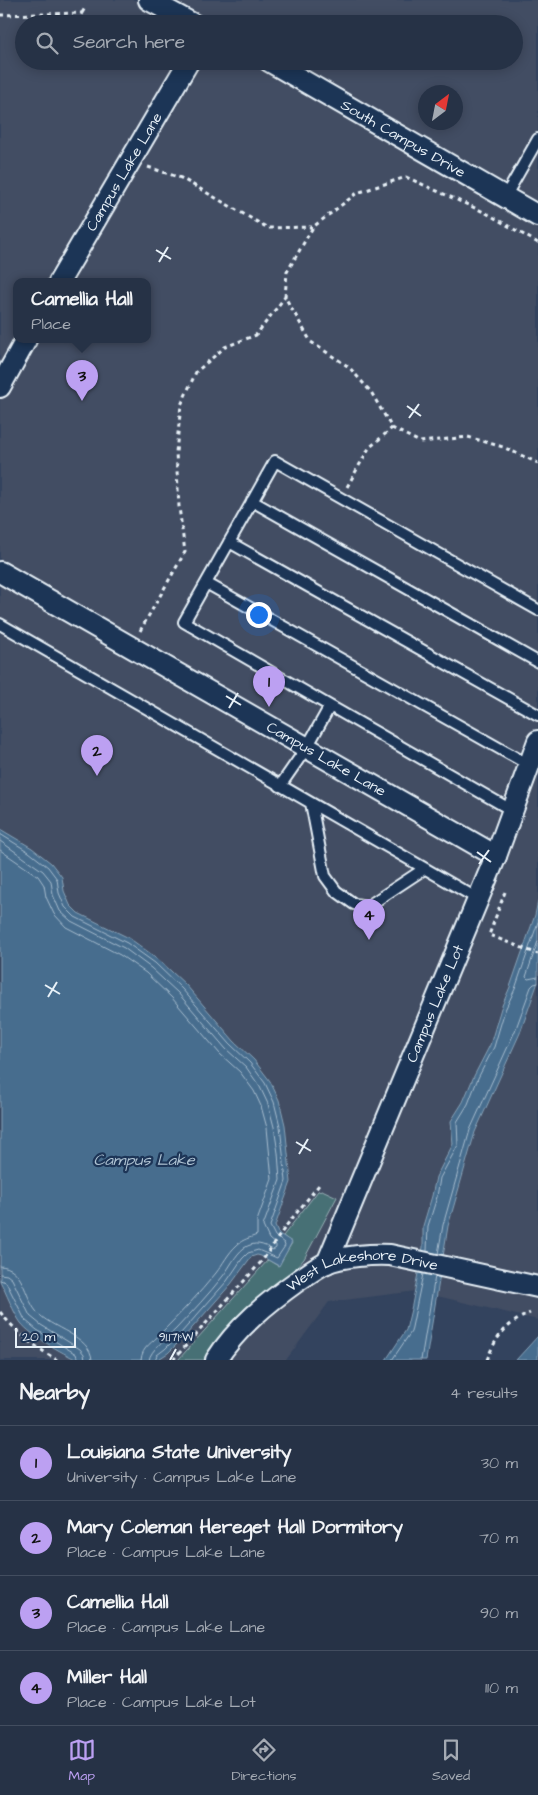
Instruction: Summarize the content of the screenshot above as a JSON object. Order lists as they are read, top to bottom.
{
  "streets": {
    "street": [
      "South Campus Drive",
      "Campus Lake Lane",
      "Campus Lake Lot",
      "West Lakeshore Drive"
    ]
  },
  "crossings": [
    ["Campus Lake Lane", "Campus Lake Lot"],
    ["Campus Lake Lot", "West Lakeshore Drive"]
  ],
  "water": ["Campus Lake"],
  "scale_bar": "20 m",
  "north": "top right",
  "page": {
    "search": "Search here",
    "popup": ["Camellia Hall", "Place"],
    "pins": [
      "3",
      "1",
      "2",
      "4"
    ],
    "scale": "20 m",
    "heading": ["Nearby", "4 results"],
    "list": [
      {
        "mark": "1",
        "name": "Louisiana State University",
        "note": "University · Campus Lake Lane",
        "value": "30 m"
      },
      {
        "mark": "2",
        "name": "Mary Coleman Hereget Hall Dormitory",
        "note": "Place · Campus Lake Lane",
        "value": "70 m"
      },
      {
        "mark": "3",
        "name": "Camellia Hall",
        "note": "Place · Campus Lake Lane",
        "value": "90 m"
      },
      {
        "mark": "4",
        "name": "Miller Hall",
        "note": "Place · Campus Lake Lot",
        "value": "110 m"
      }
    ],
    "nav": ["Map", "Directions", "Saved"]
  },
  "coordinates": ["91.171°W"]
}
